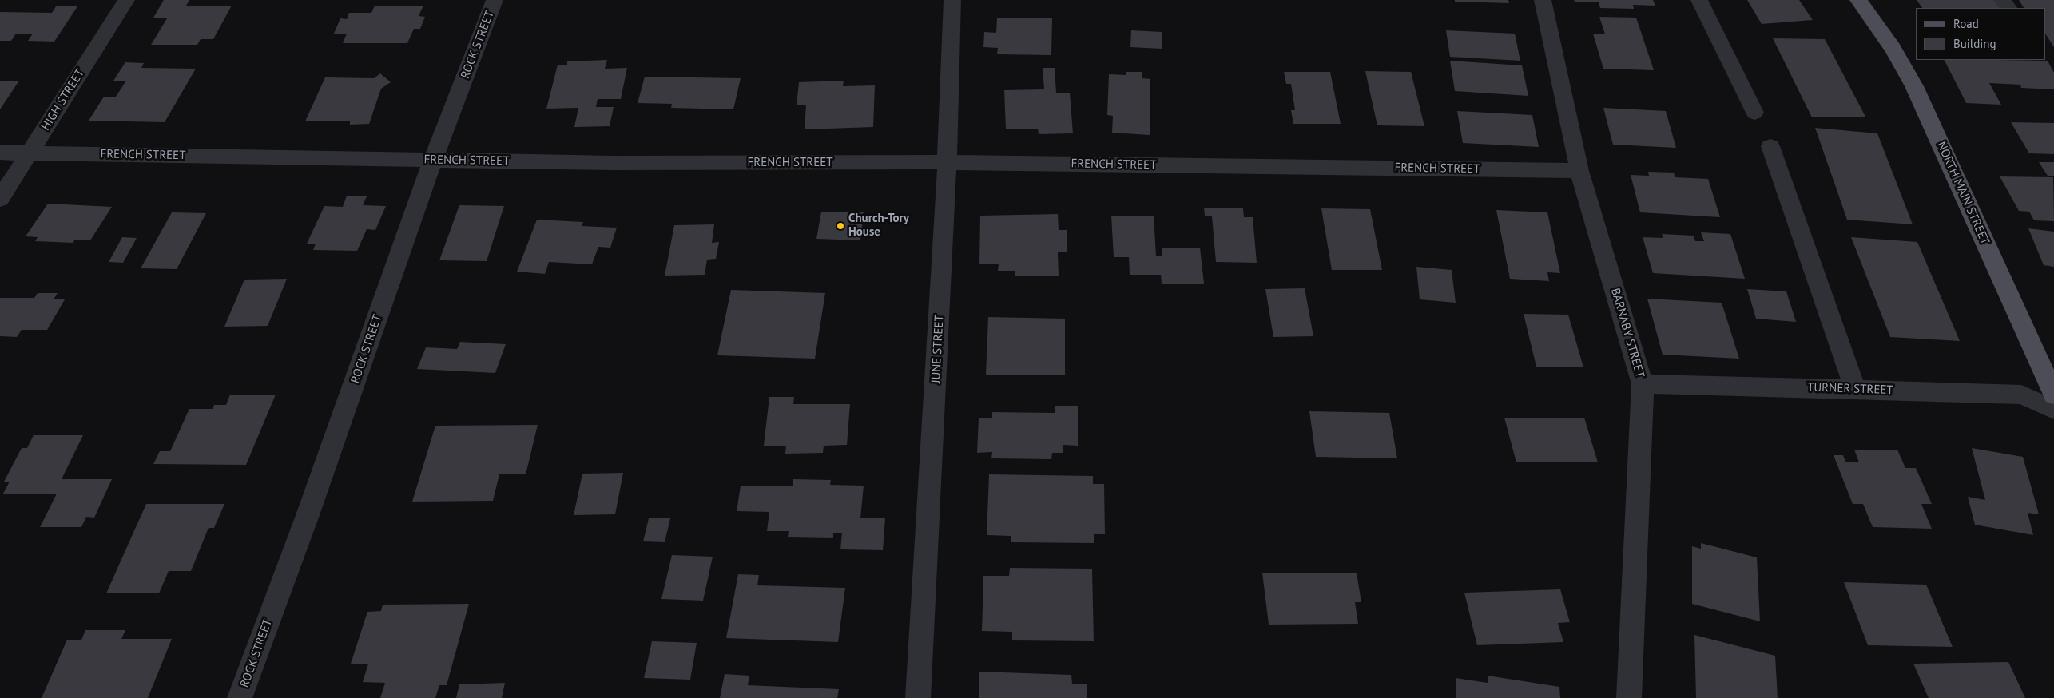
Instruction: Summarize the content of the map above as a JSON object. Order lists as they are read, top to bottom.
{
  "streets": {
    "main road": ["NORTH MAIN STREET"],
    "street": [
      "ROCK STREET",
      "HIGH STREET",
      "FRENCH STREET",
      "BARNABY STREET",
      "JUNE STREET",
      "TURNER STREET"
    ]
  },
  "crossings": [
    ["ROCK STREET", "FRENCH STREET"],
    ["HIGH STREET", "FRENCH STREET"],
    ["FRENCH STREET", "BARNABY STREET"],
    ["FRENCH STREET", "JUNE STREET"],
    ["BARNABY STREET", "TURNER STREET"]
  ],
  "places": ["Church-Tory House"],
  "legend": ["Road", "Building"]
}
